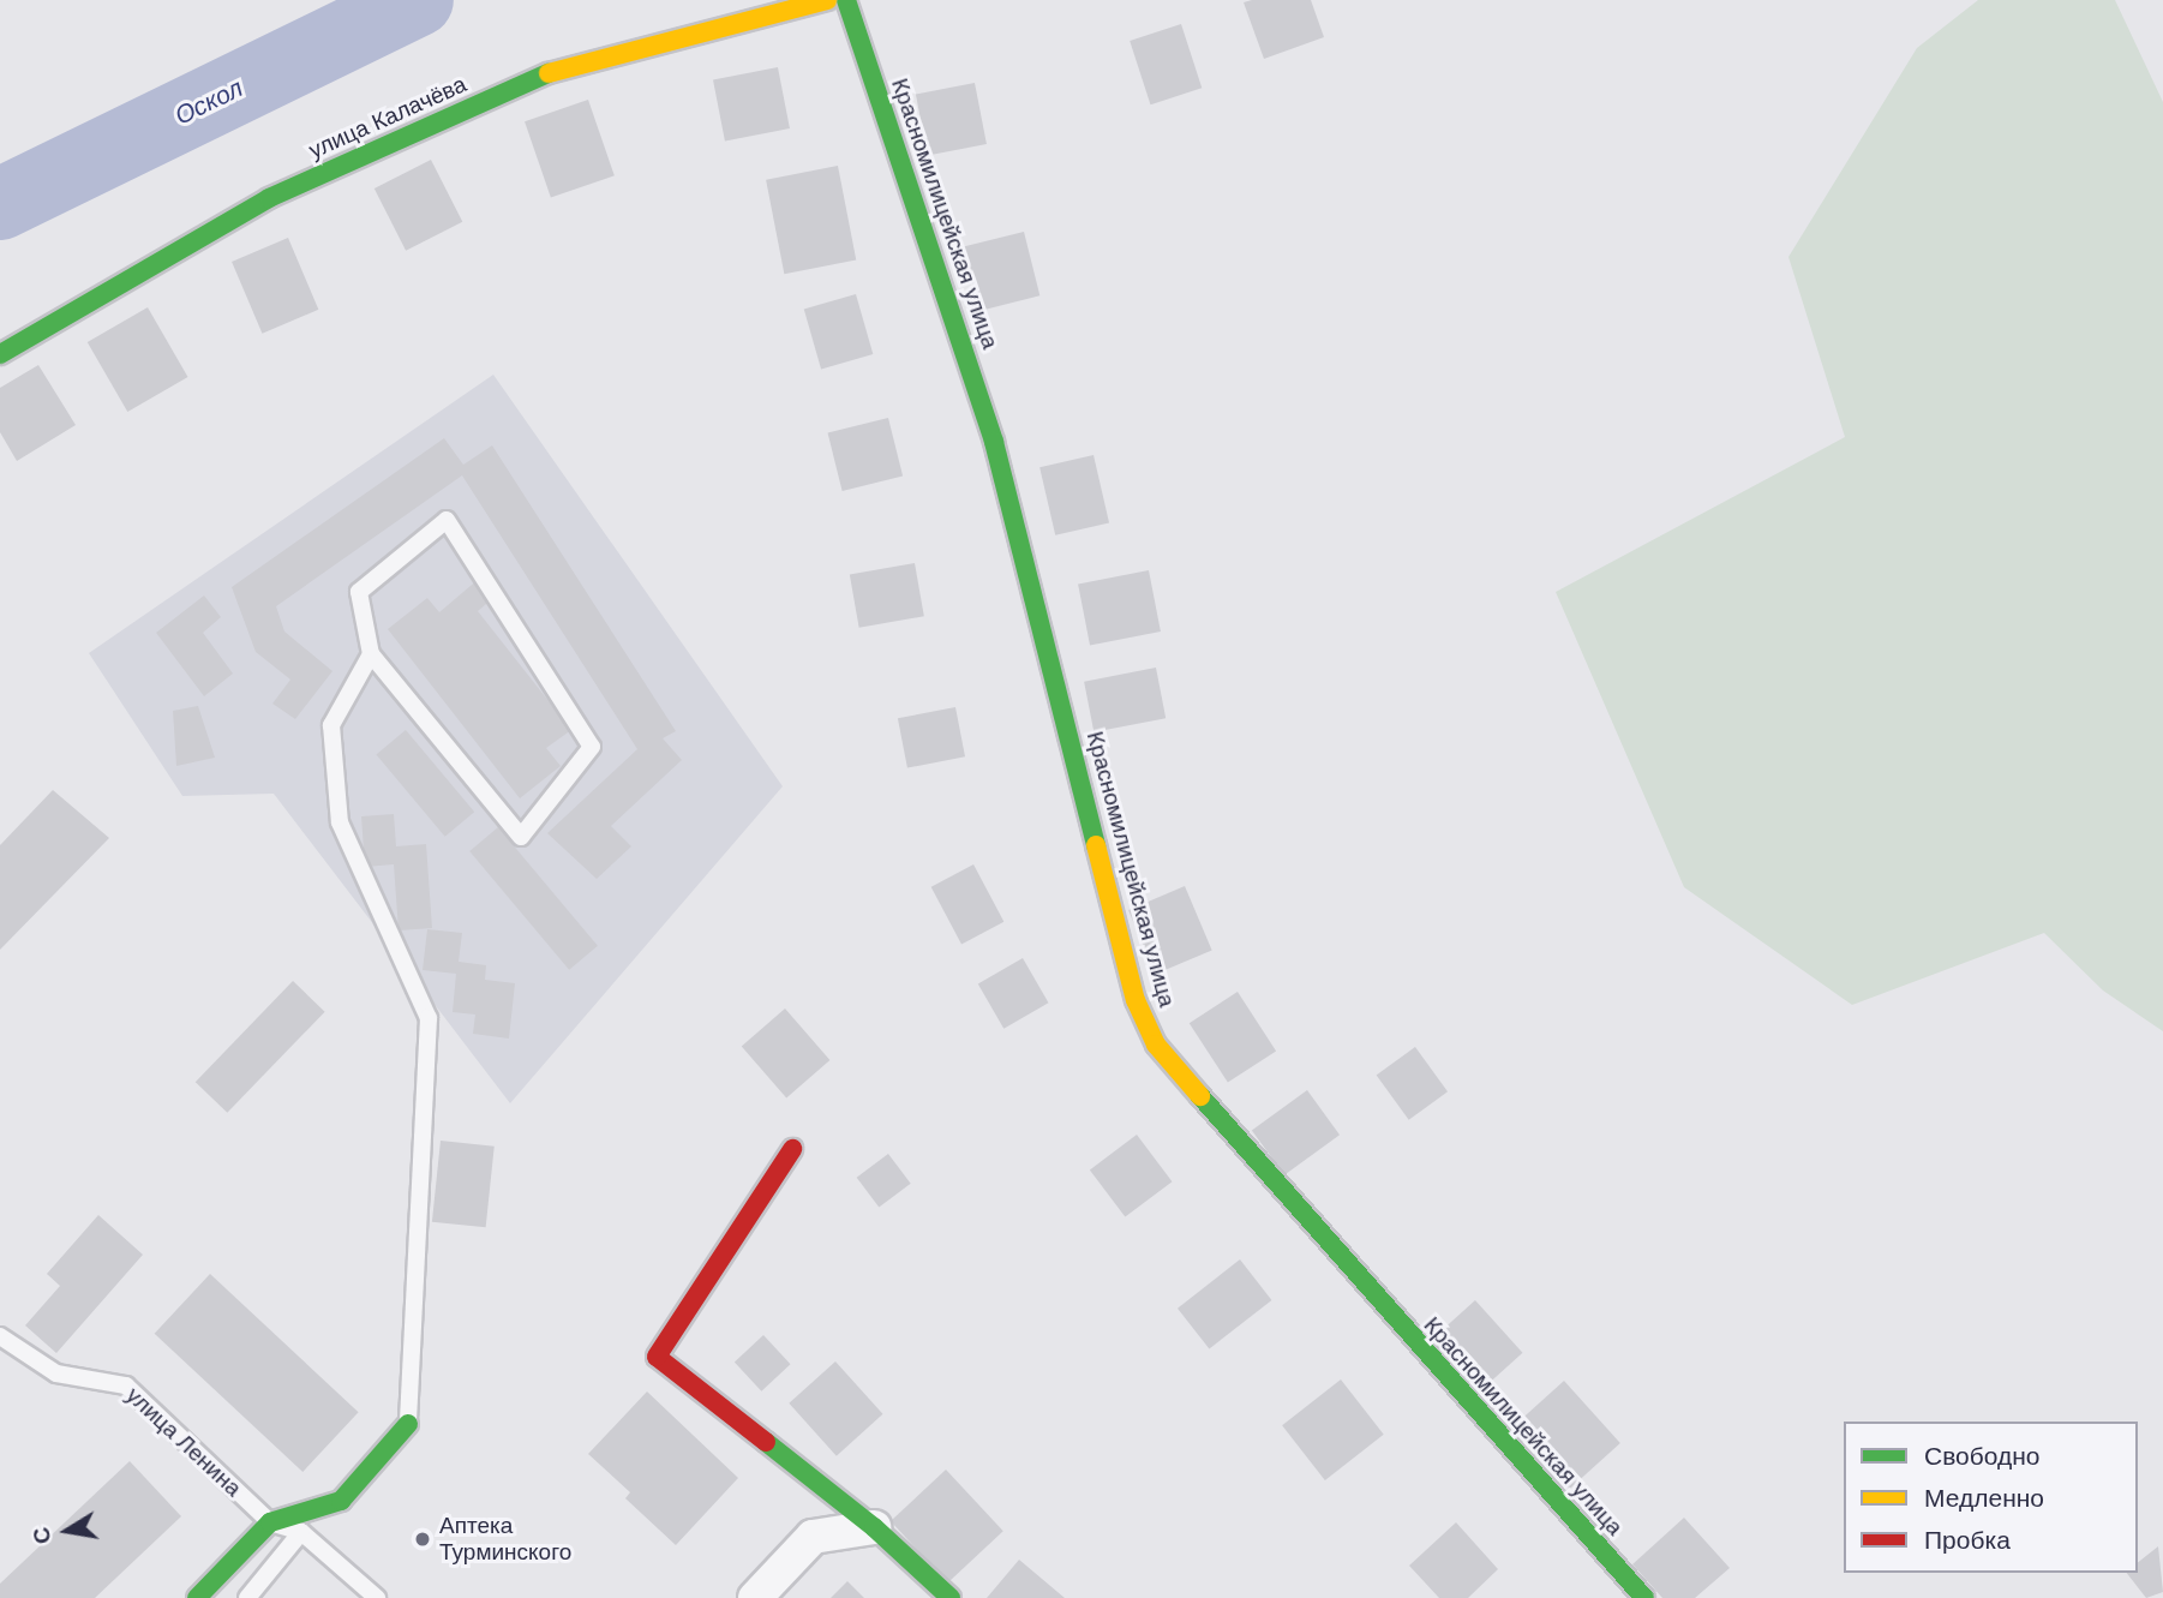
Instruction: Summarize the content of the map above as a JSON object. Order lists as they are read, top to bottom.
{
  "streets": {
    "street": ["улица Калачёва", "Красномилицейская улица"],
    "lane": ["улица Ленина"]
  },
  "water": ["Оскол"],
  "places": ["Аптека Турминского"],
  "legend": ["Свободно", "Медленно", "Пробка"],
  "north": "left"
}
